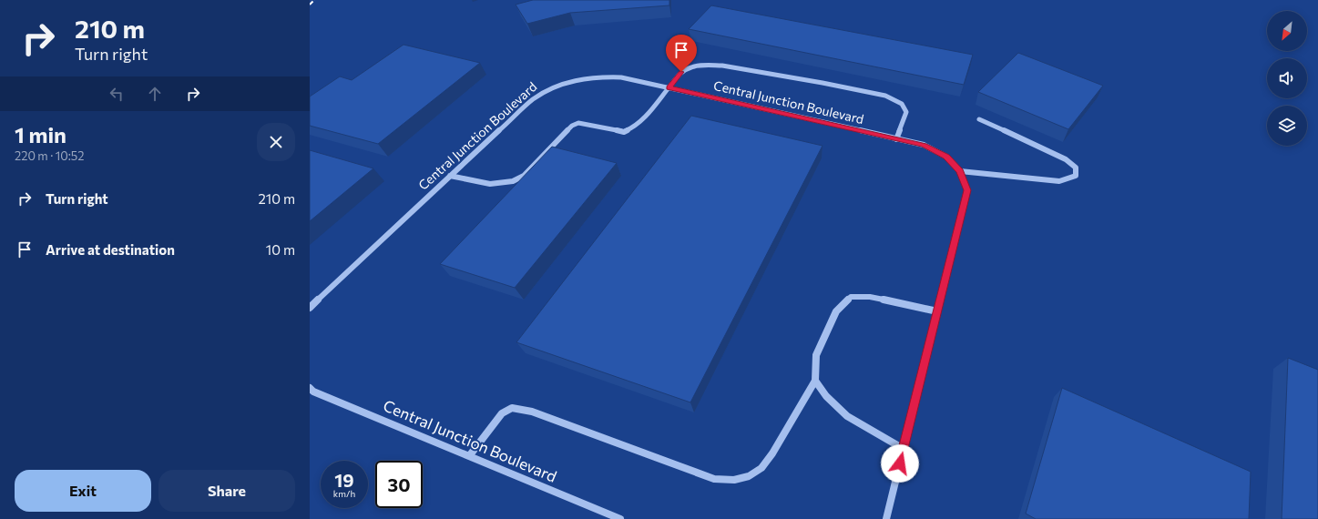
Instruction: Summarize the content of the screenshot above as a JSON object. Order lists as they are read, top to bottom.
{
  "streets": {
    "street": ["Central Junction Boulevard"]
  },
  "north": "bottom left",
  "page": {
    "turn": ["210 m", "Turn right"],
    "heading": ["1 min", "220 m · 10:52"],
    "list": [
      {
        "name": "Turn right",
        "value": "210 m"
      },
      {
        "name": "Arrive at destination",
        "value": "10 m"
      }
    ],
    "speed": "19 km/h",
    "limit": "30",
    "buttons": ["Exit", "Share"]
  }
}
